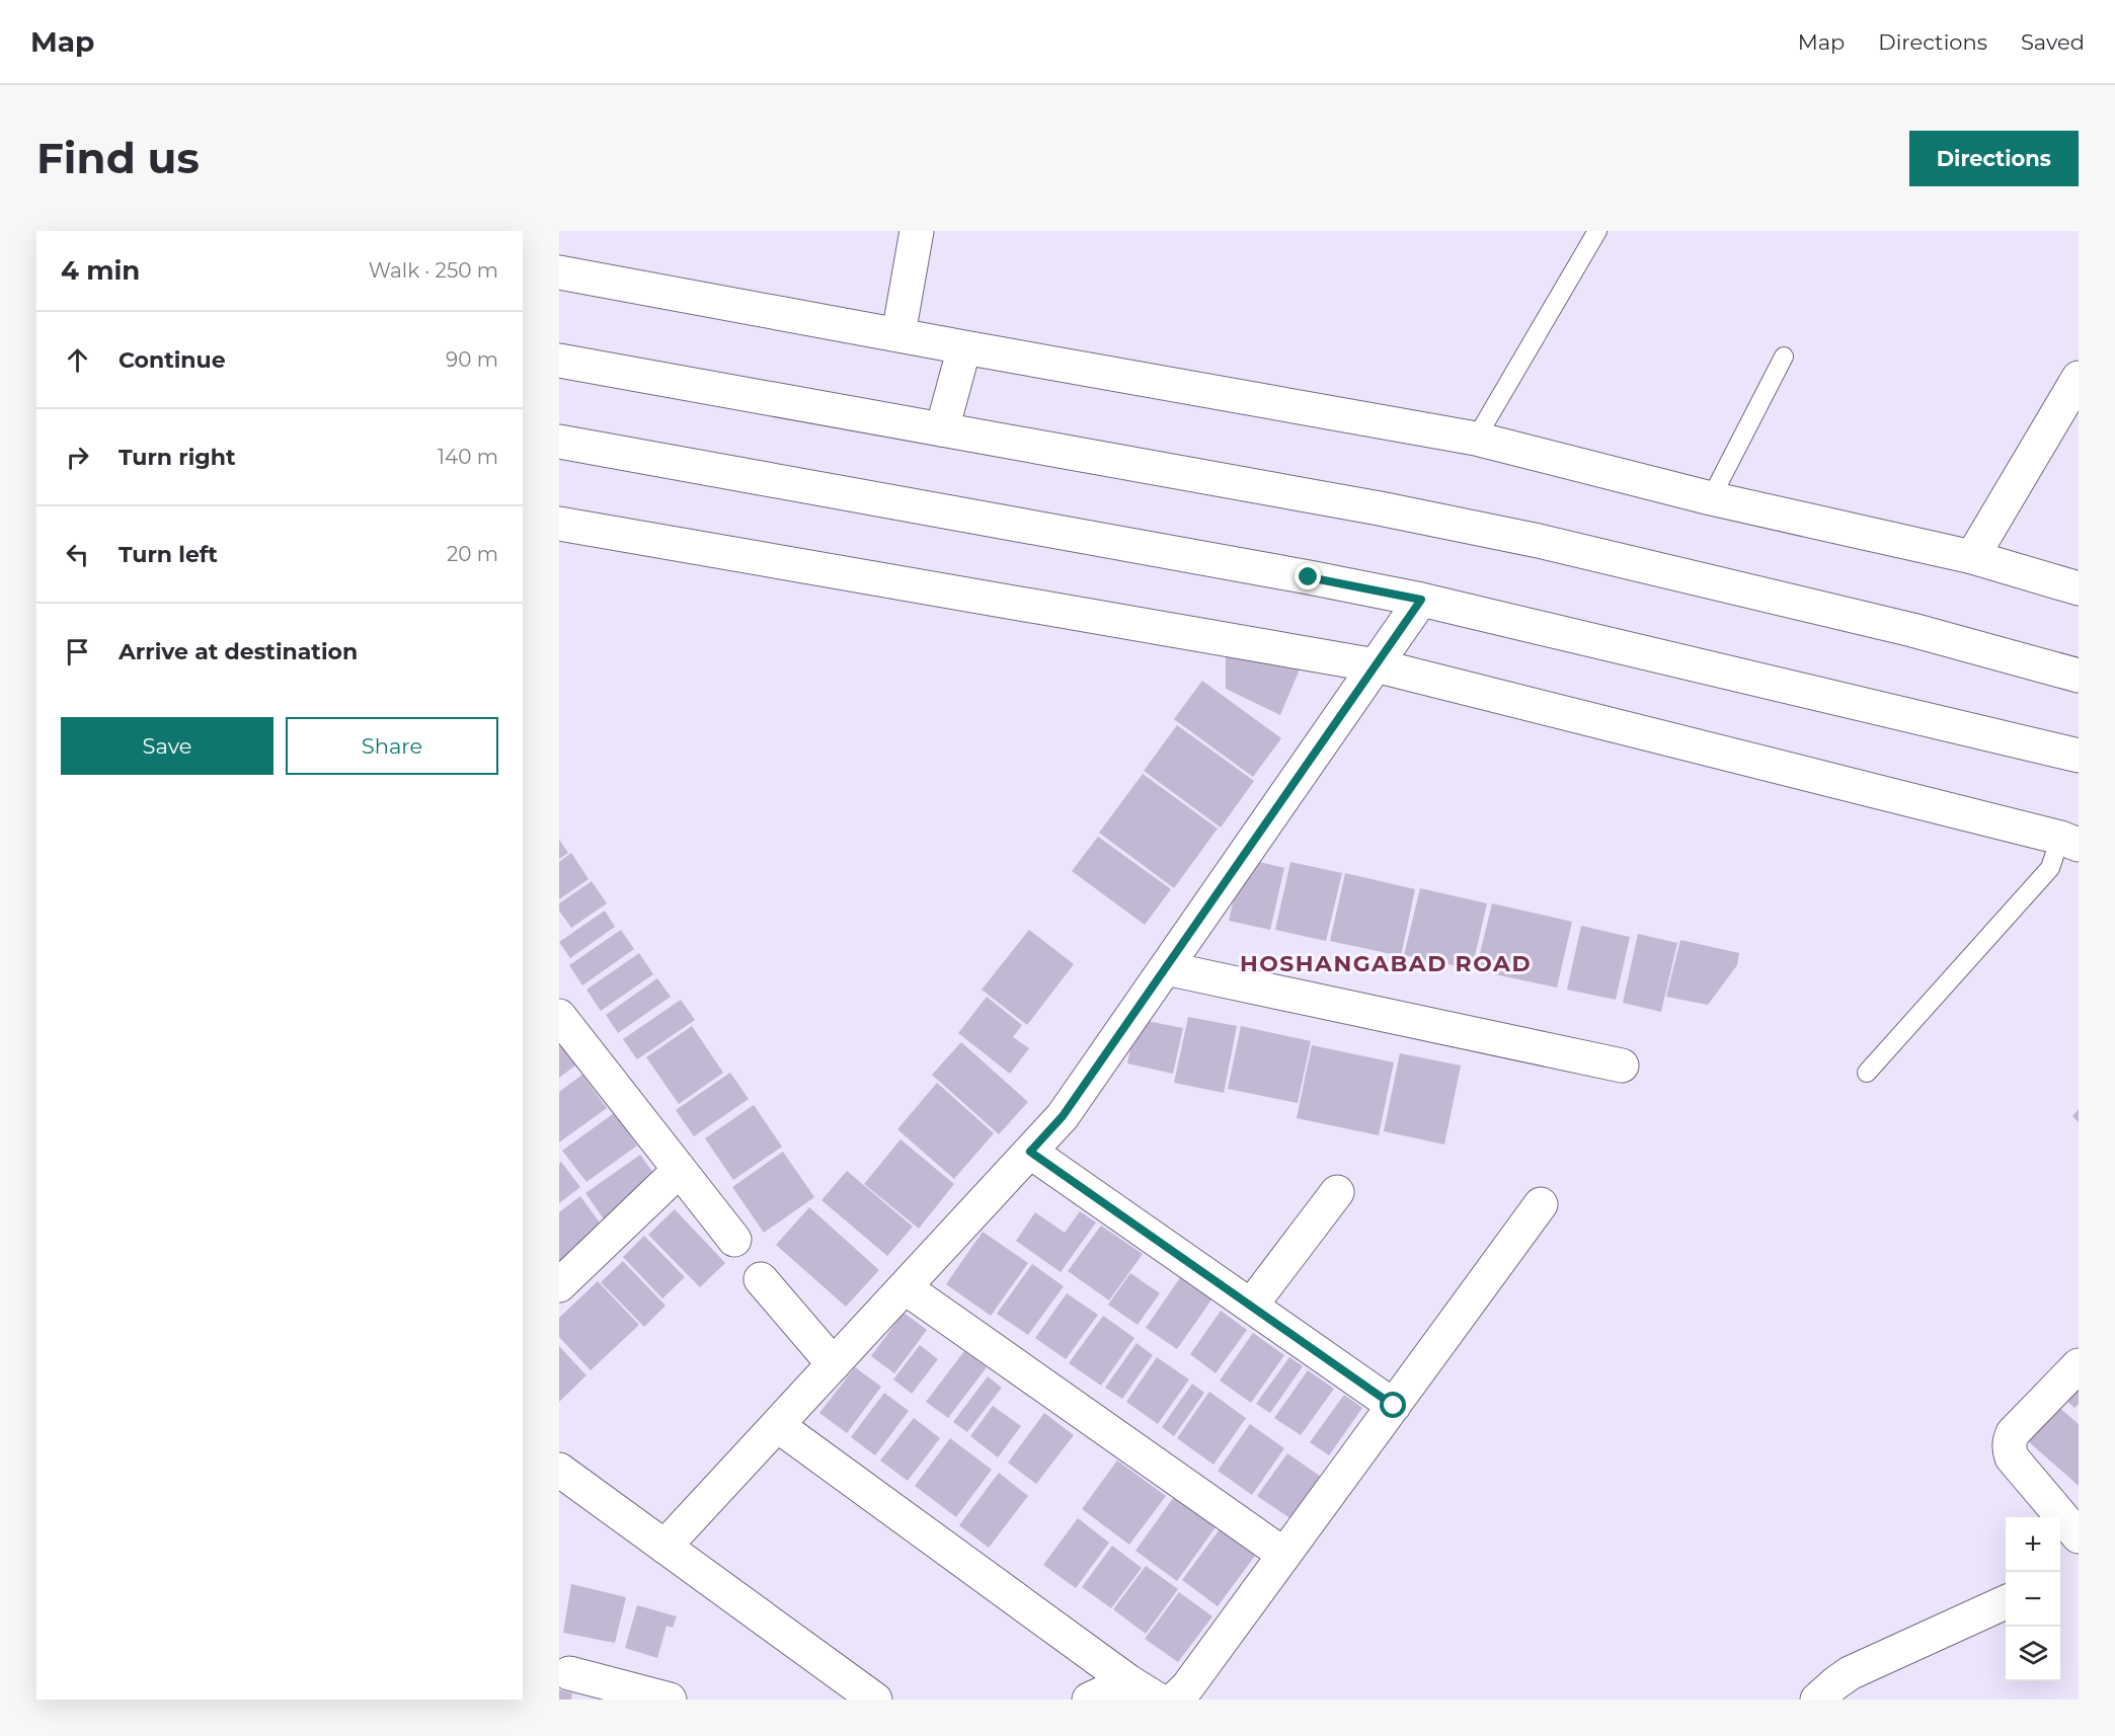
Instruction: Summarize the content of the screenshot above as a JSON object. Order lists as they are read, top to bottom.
{
  "districts": ["HOSHANGABAD ROAD"],
  "page": {
    "header": "Map",
    "nav": ["Map", "Directions", "Saved"],
    "buttons": [
      "Directions",
      ["Save", "Share"]
    ],
    "title": "Find us",
    "heading": ["4 min", "Walk · 250 m"],
    "list": [
      ["Continue", "90 m"],
      ["Turn right", "140 m"],
      ["Turn left", "20 m"],
      "Arrive at destination"
    ],
    "map_buttons": ["+", "−"]
  }
}
